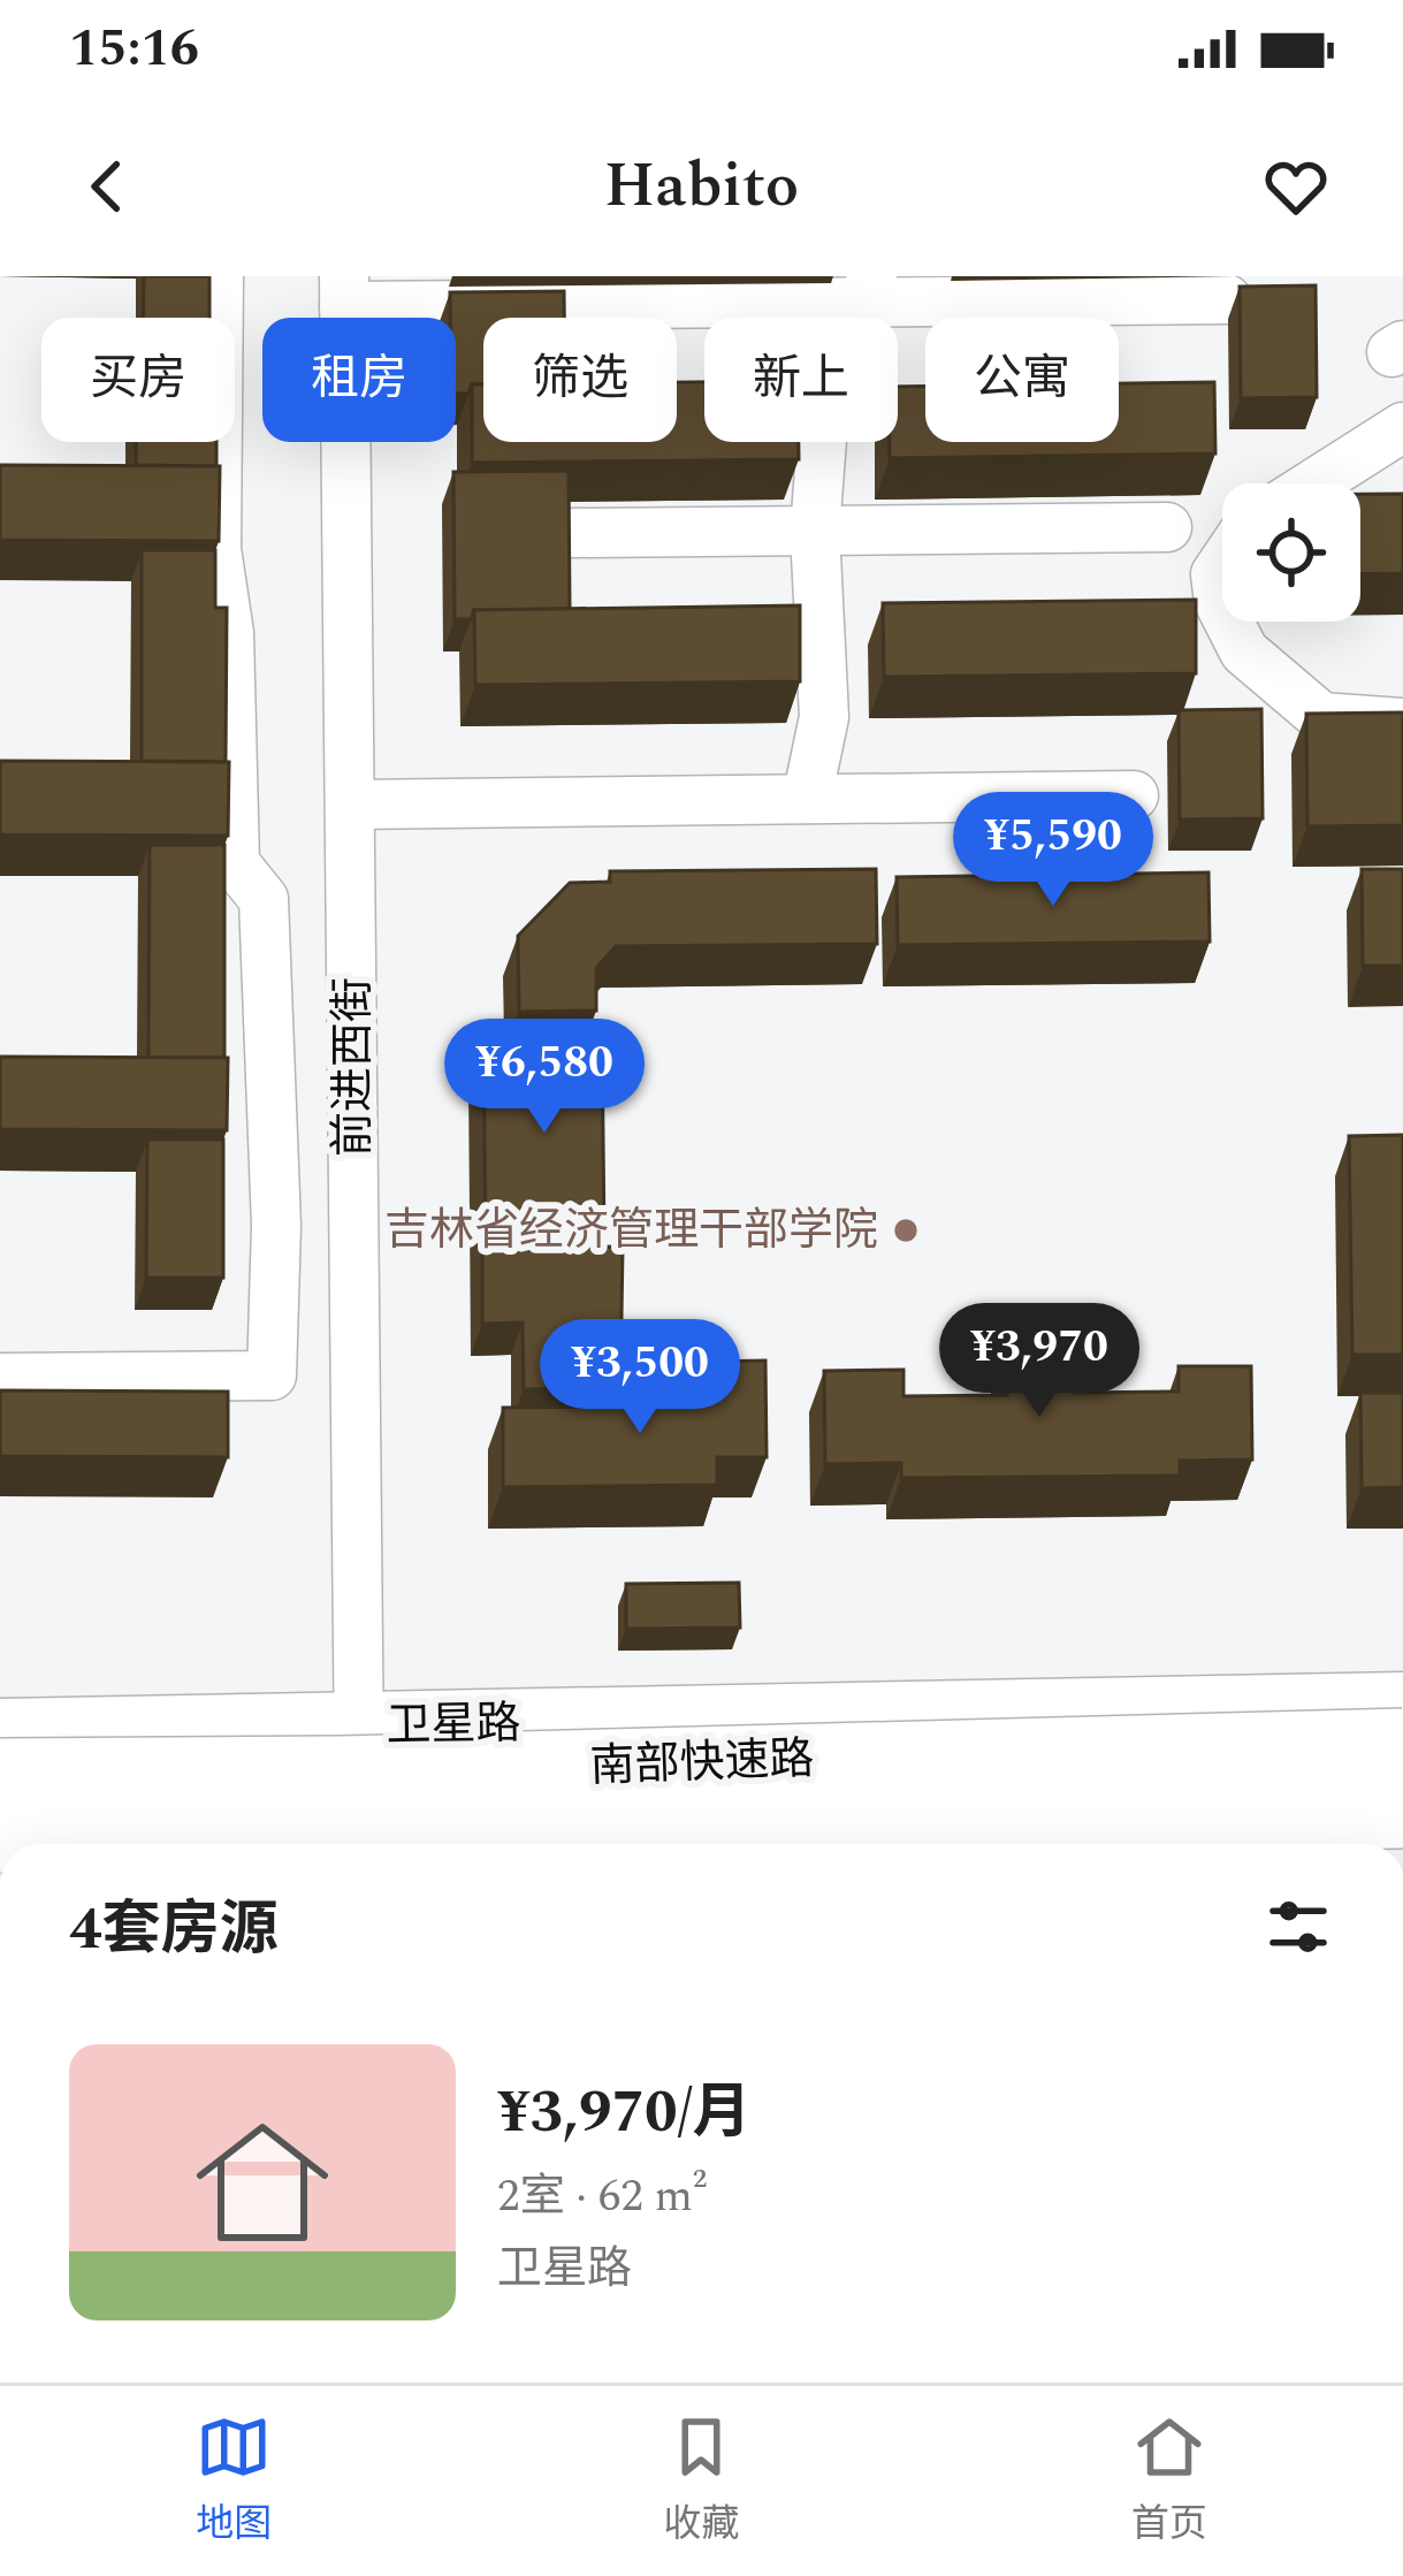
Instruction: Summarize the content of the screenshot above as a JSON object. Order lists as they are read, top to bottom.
{
  "streets": {
    "highway": ["南部快速路"],
    "main road": ["卫星路"],
    "street": ["前进西街"]
  },
  "crossings": [
    ["前进西街", "卫星路"]
  ],
  "places": ["吉林省经济管理干部学院"],
  "page": {
    "status": "15:16",
    "header": "Habito",
    "chip": [
      "买房",
      "租房",
      "筛选",
      "新上",
      "公寓"
    ],
    "price": [
      "¥5,590",
      "¥6,580",
      "¥3,970",
      "¥3,500"
    ],
    "heading": "4套房源",
    "list": [
      {
        "name": "¥3,970/月",
        "note": "2室 · 62 m² · 卫星路"
      }
    ],
    "tabs": ["地图", "收藏", "首页"]
  }
}
